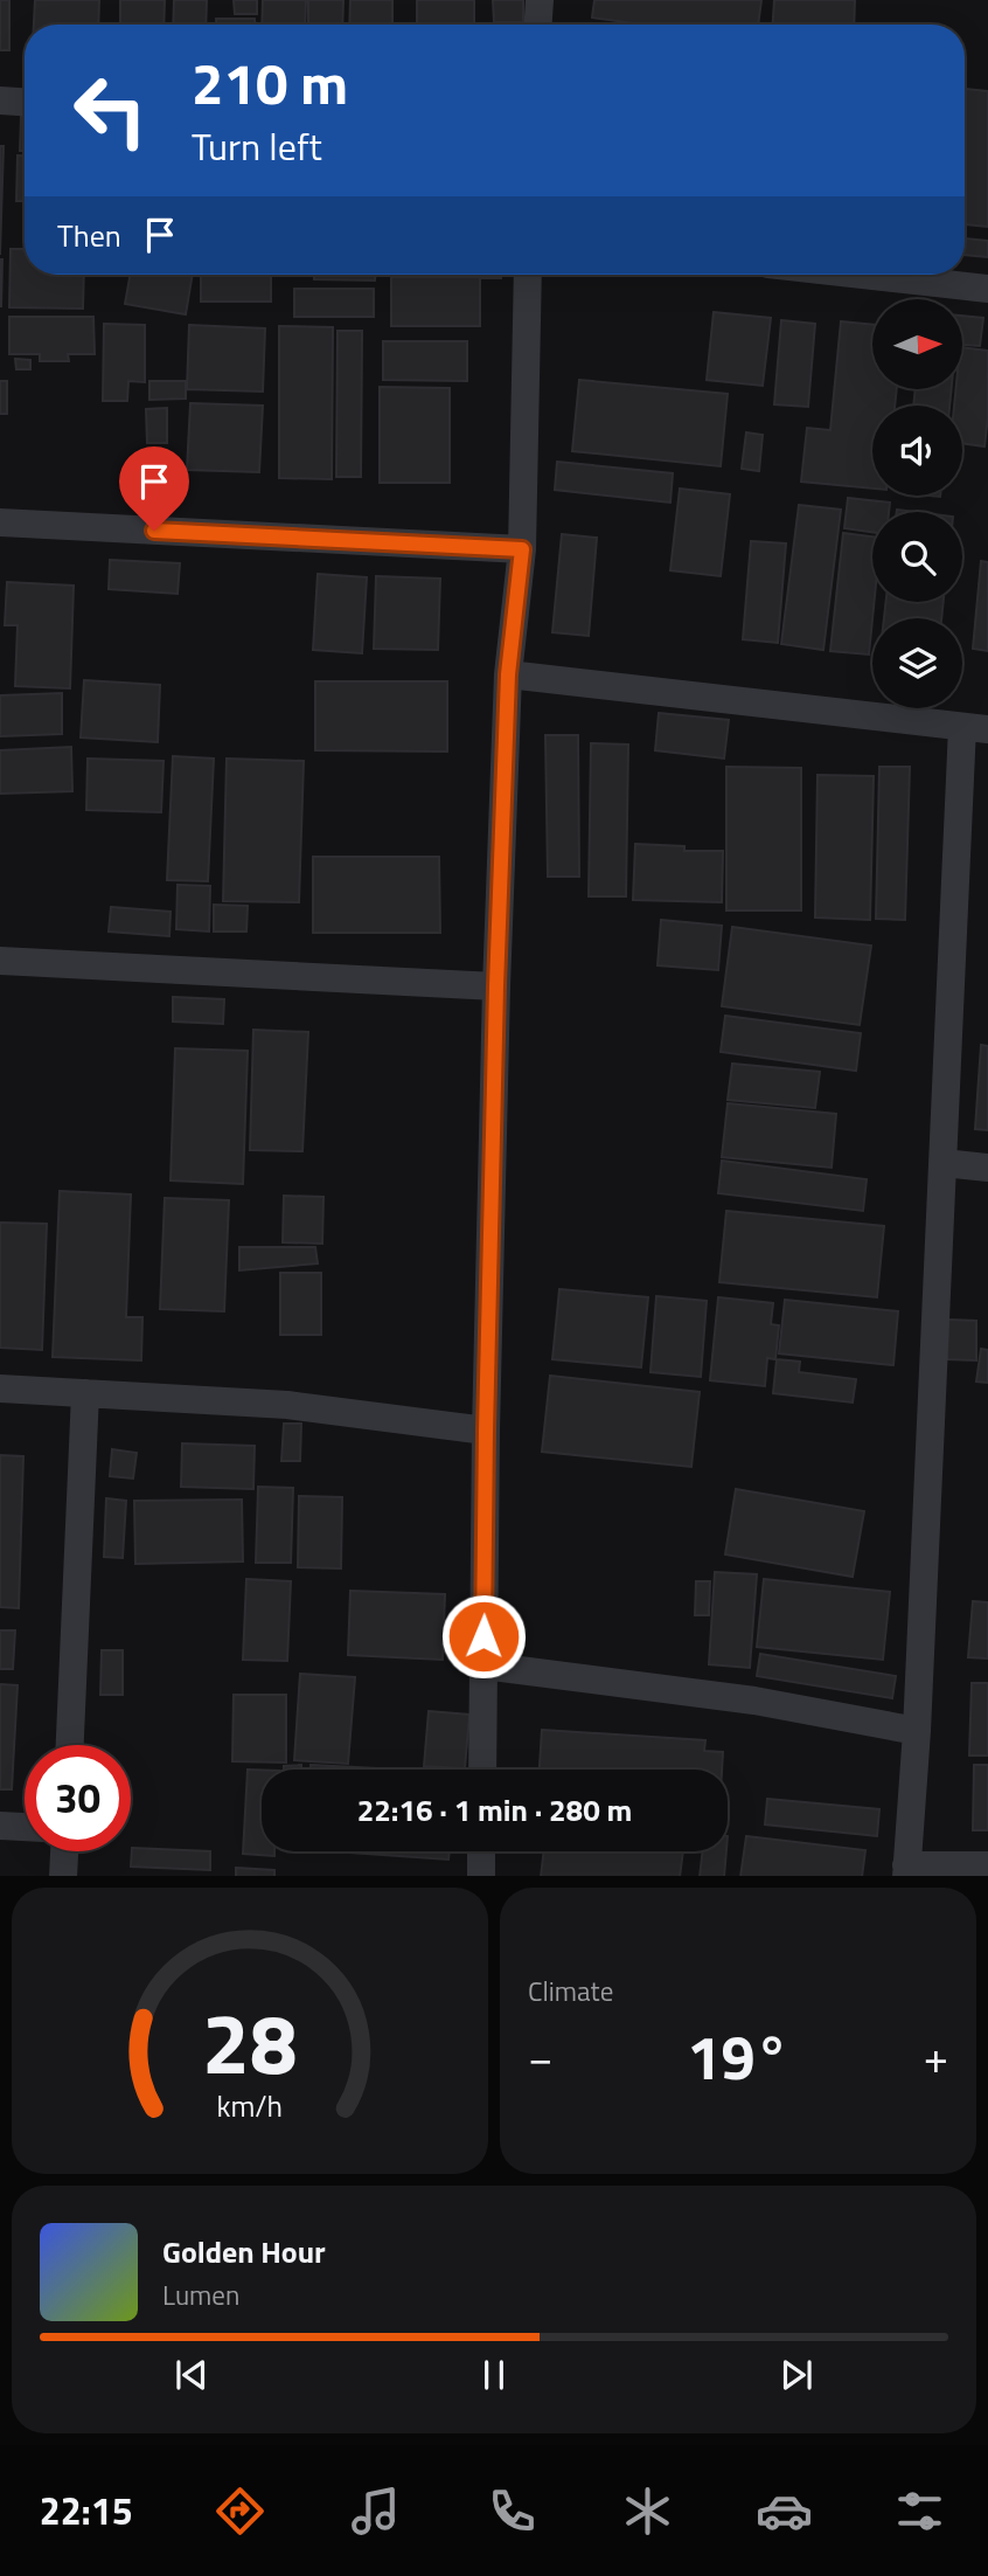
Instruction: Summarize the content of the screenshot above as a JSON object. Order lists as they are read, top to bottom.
{
  "north": "right",
  "page": {
    "turn": ["210 m", "Turn left"],
    "then": "Then",
    "limit": "30",
    "trip": "22:16 · 1 min · 280 m",
    "tile": "Climate",
    "heat": ["−", "19°", "+"],
    "song": ["Golden Hour", "Lumen"],
    "tabs": "22:15",
    "gauge": ["28", "km/h"]
  }
}
